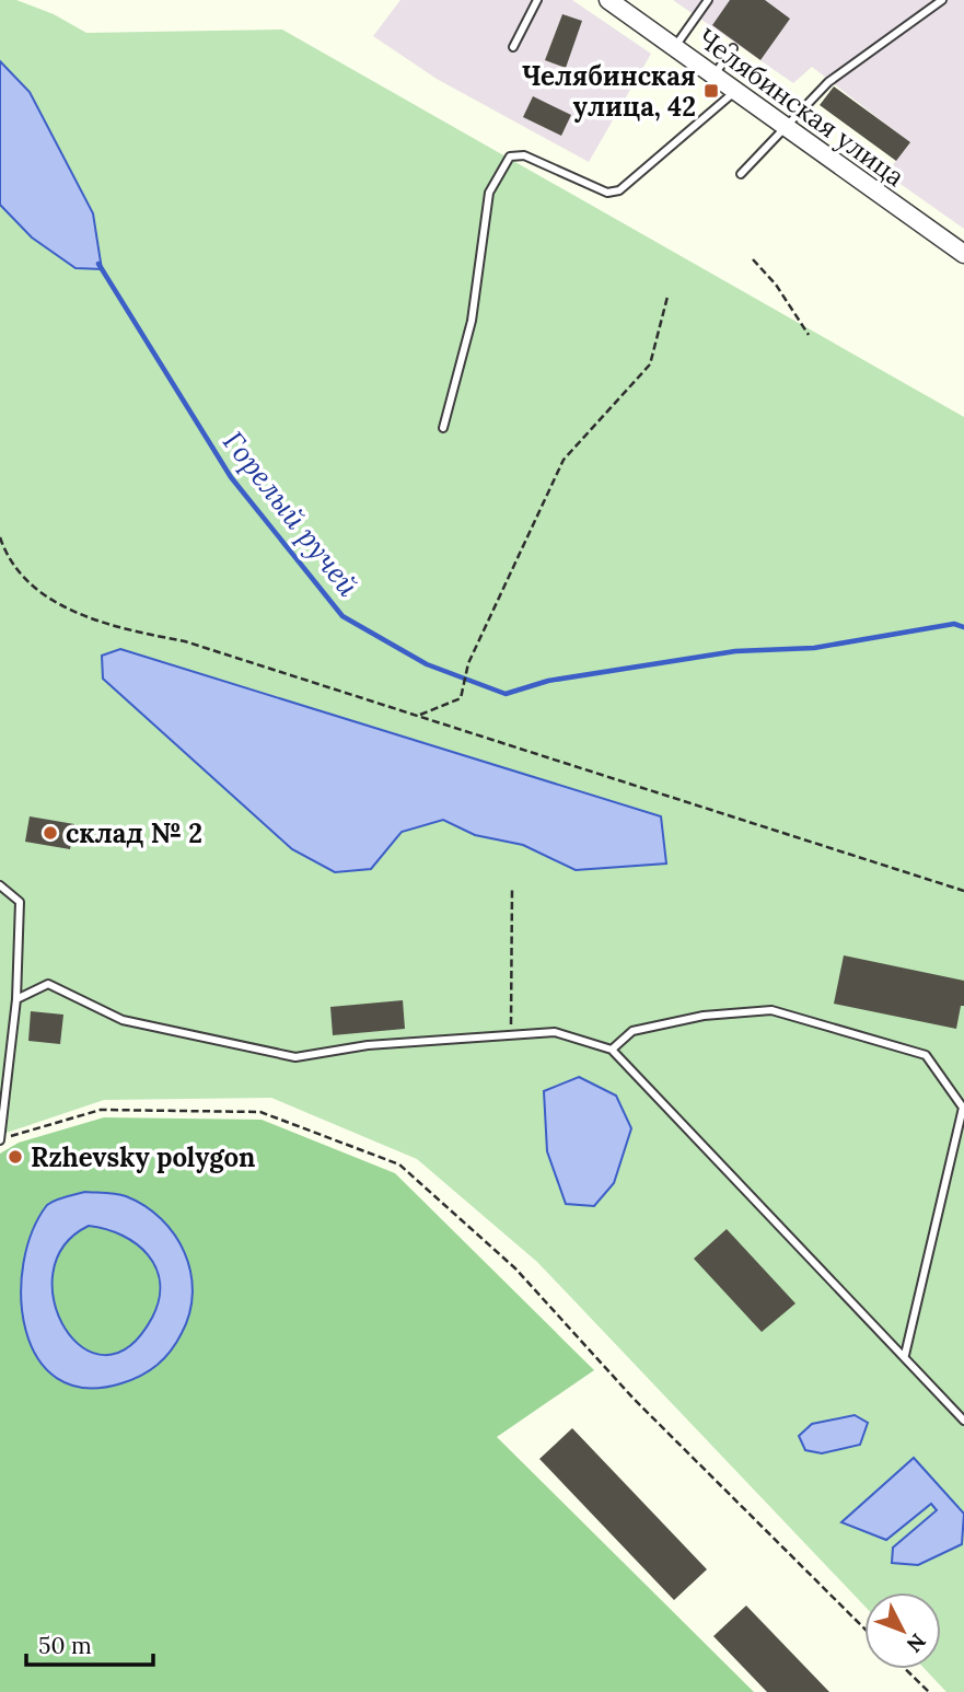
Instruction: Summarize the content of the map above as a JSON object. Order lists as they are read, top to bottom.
{
  "streets": {
    "street": ["Челябинская улица"]
  },
  "water": ["Горелый ручей"],
  "places": {
    "transit": ["Челябинская улица, 42"],
    "other": ["склад № 2", "Rzhevsky polygon"]
  },
  "scale_bar": "50 m",
  "north": "bottom right"
}
